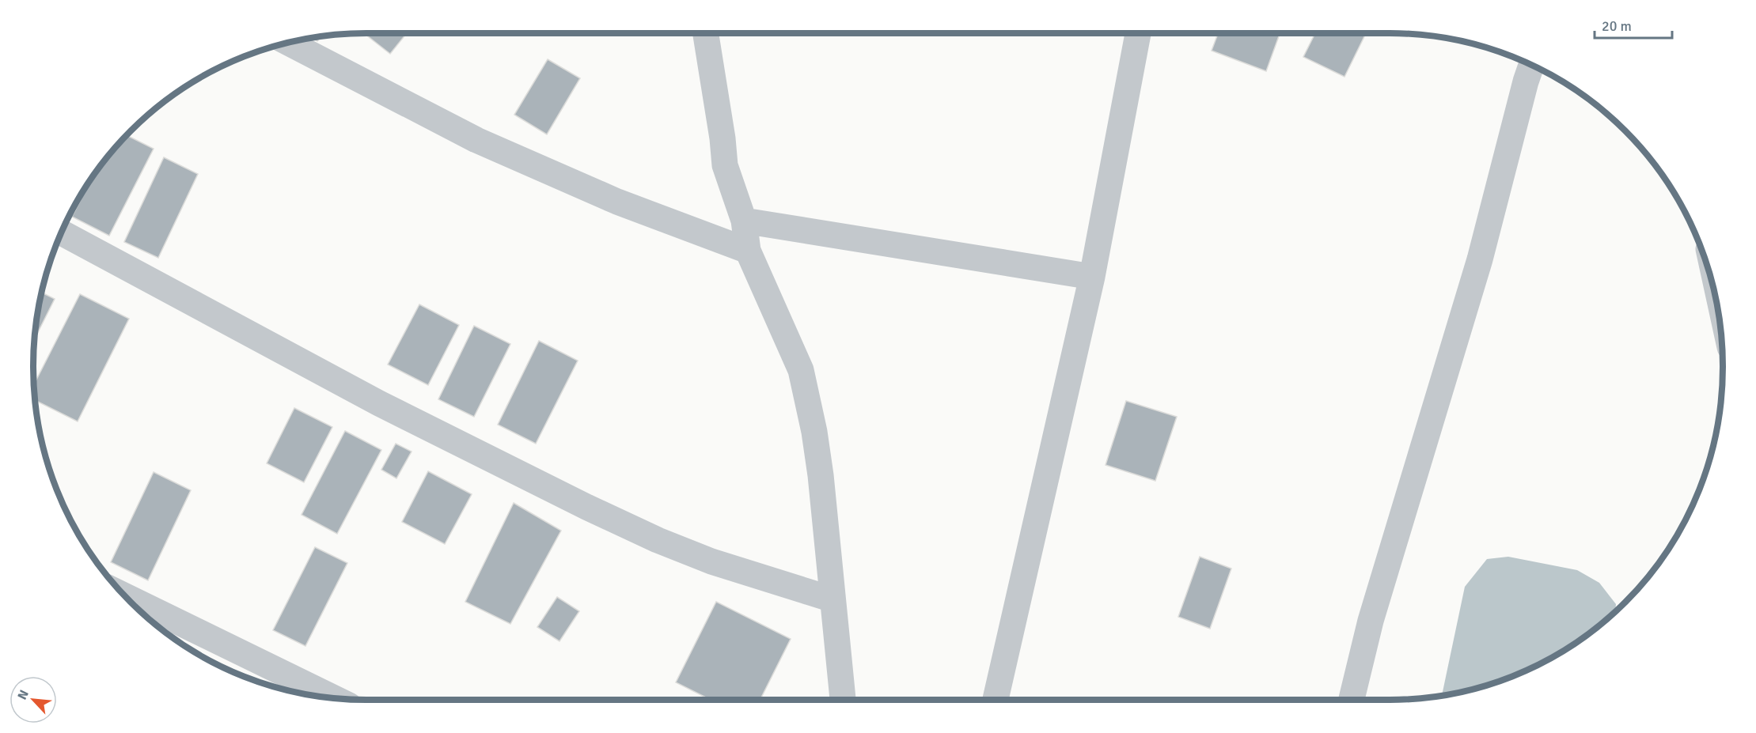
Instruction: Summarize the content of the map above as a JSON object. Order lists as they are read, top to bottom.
{
  "scale_bar": "20 m",
  "north": "top left"
}
